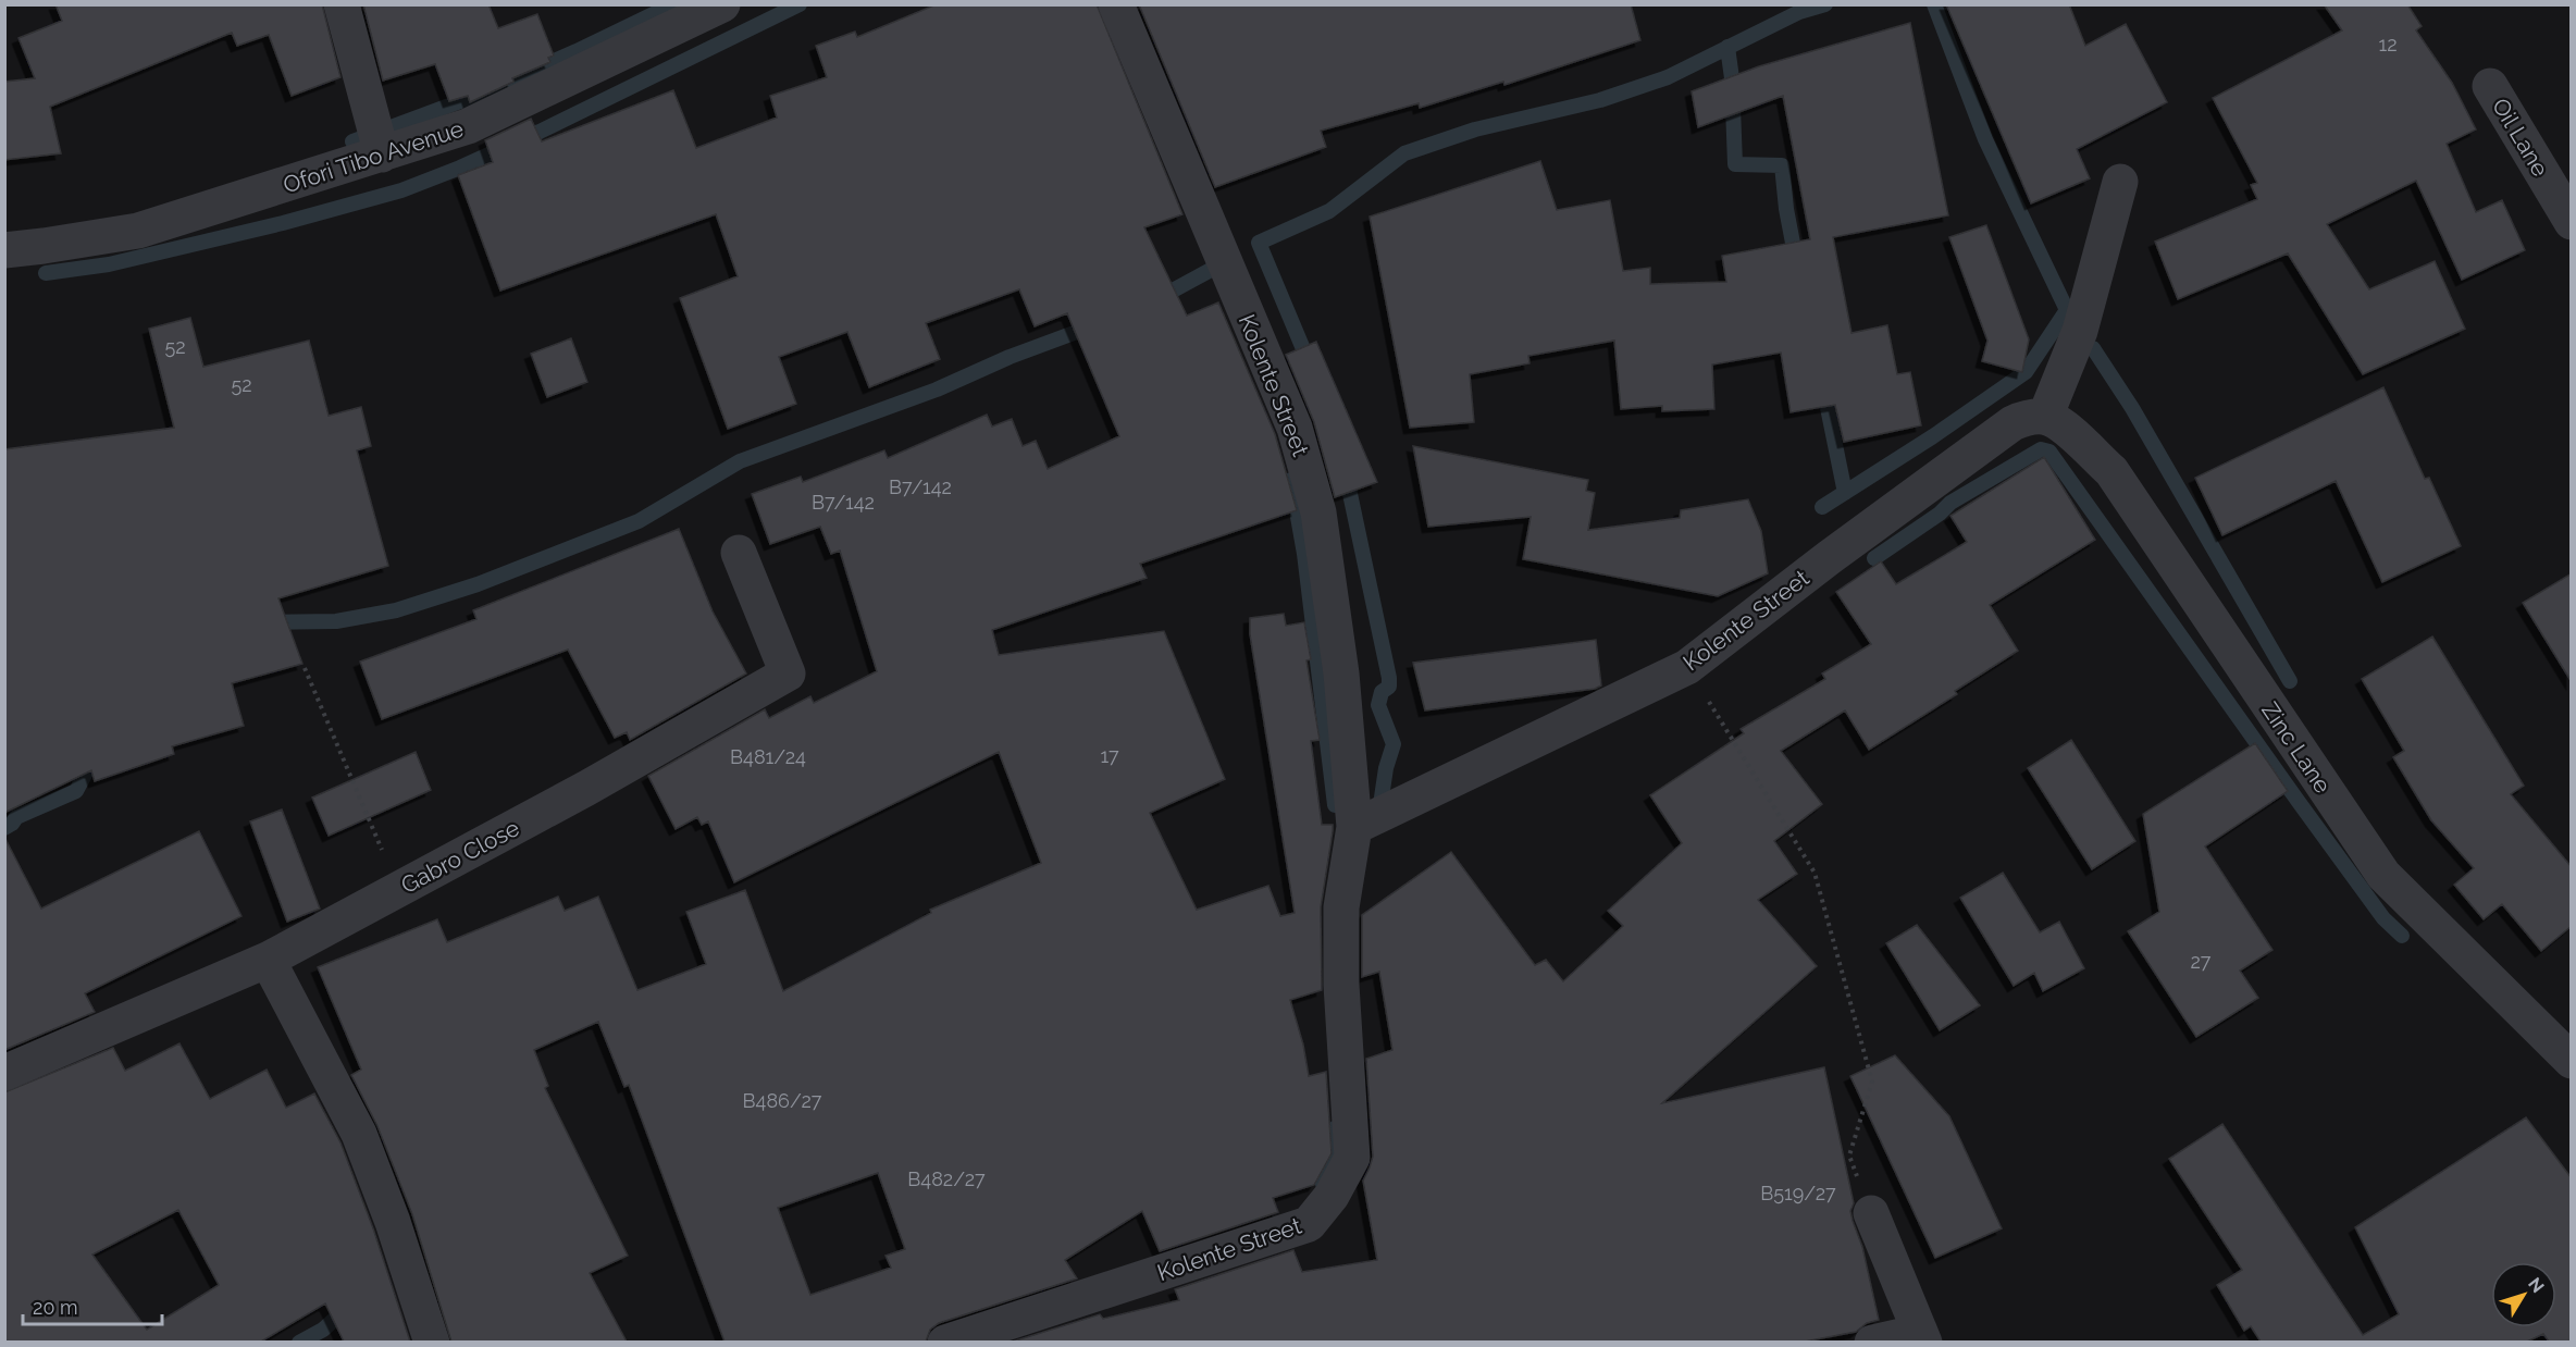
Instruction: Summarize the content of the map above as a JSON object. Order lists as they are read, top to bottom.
{
  "streets": {
    "street": [
      "Oil Lane",
      "Ofori Tibo Avenue",
      "Kolente Street",
      "Zinc Lane",
      "Gabro Close"
    ]
  },
  "crossings": [
    ["Kolente Street", "Zinc Lane"]
  ],
  "house_numbers": [
    "12",
    "52",
    "52",
    "B7/142",
    "B7/142",
    "17",
    "B481/24",
    "27",
    "B486/27",
    "B482/27",
    "B519/27"
  ],
  "scale_bar": "20 m",
  "north": "top right"
}
